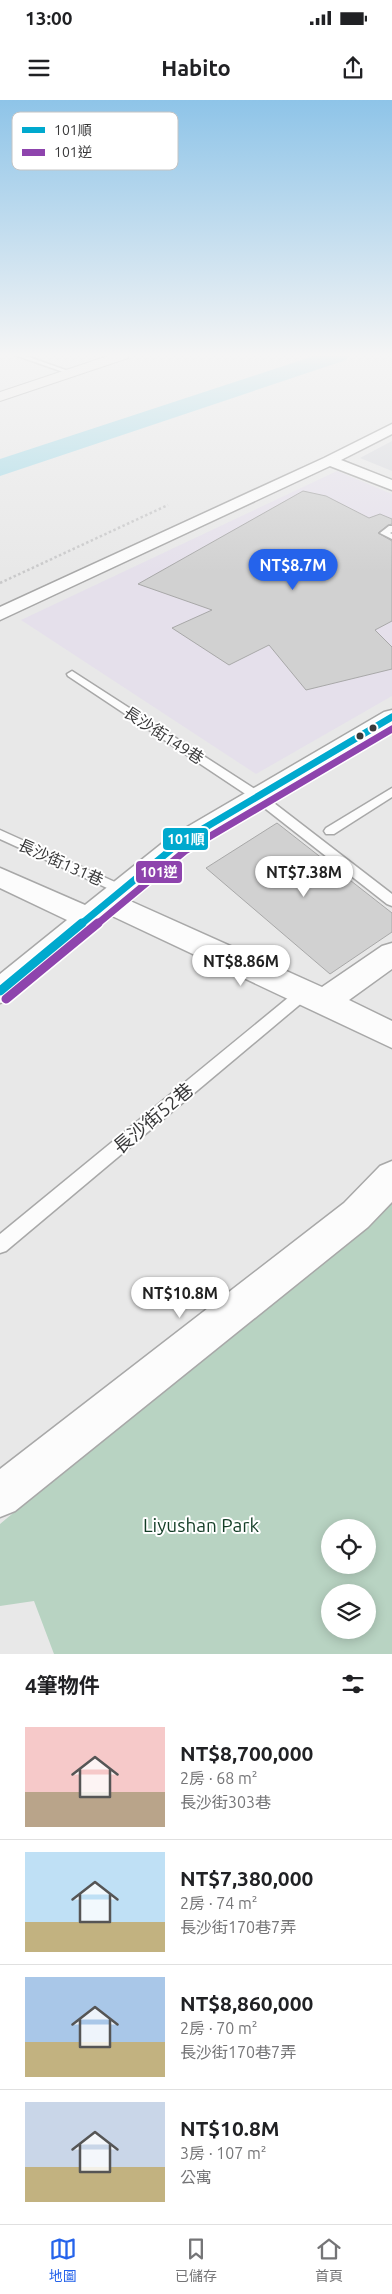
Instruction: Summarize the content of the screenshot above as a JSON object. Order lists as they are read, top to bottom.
{
  "streets": {
    "lane": ["長沙街149巷", "長沙街131巷", "長沙街52巷"]
  },
  "parks": ["Liyushan Park"],
  "lines": ["transit line 101順", "transit line 101逆"],
  "legend": ["101順", "101逆"],
  "page": {
    "status": "13:00",
    "header": "Habito",
    "price": [
      "NT$8.7M",
      "NT$7.38M",
      "NT$8.86M",
      "NT$10.8M"
    ],
    "heading": "4筆物件",
    "list": [
      {
        "name": "NT$8,700,000",
        "note": "2房 · 68 m² · 長沙街303巷"
      },
      {
        "name": "NT$7,380,000",
        "note": "2房 · 74 m² · 長沙街170巷7弄"
      },
      {
        "name": "NT$8,860,000",
        "note": "2房 · 70 m² · 長沙街170巷7弄"
      },
      {
        "name": "NT$10.8M",
        "note": "3房 · 107 m² · 公寓"
      }
    ],
    "tabs": ["地圖", "已儲存", "首頁"]
  }
}
